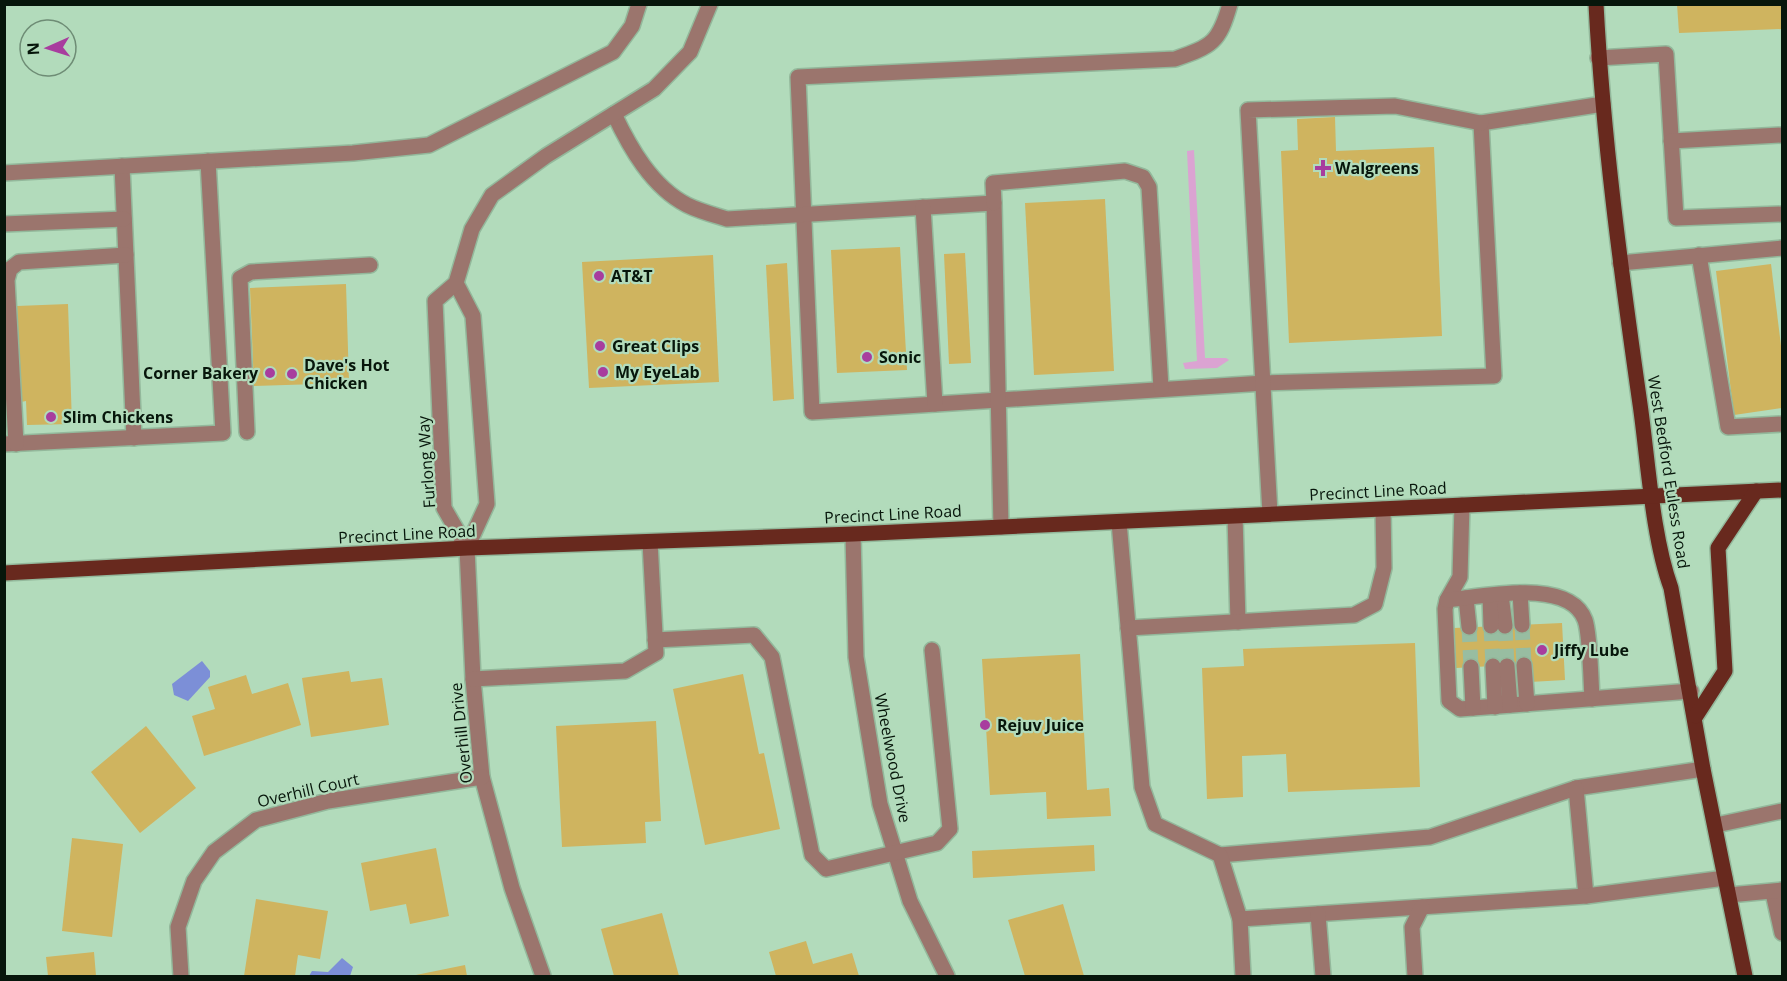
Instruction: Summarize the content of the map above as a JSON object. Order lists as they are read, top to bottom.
{
  "streets": {
    "main road": ["West Bedford Euless Road", "Precinct Line Road"],
    "street": [
      "Furlong Way",
      "Overhill Drive",
      "Wheelwood Drive",
      "Overhill Court"
    ]
  },
  "crossings": [
    ["Furlong Way", "Precinct Line Road"],
    ["Furlong Way", "Overhill Drive"],
    ["West Bedford Euless Road", "Precinct Line Road"],
    ["Precinct Line Road", "Overhill Drive"],
    ["Precinct Line Road", "Wheelwood Drive"],
    ["Overhill Drive", "Overhill Court"]
  ],
  "places": {
    "health": ["Walgreens"],
    "other": [
      "AT&T",
      "Great Clips",
      "Sonic",
      "My EyeLab",
      "Corner Bakery",
      "Dave's Hot Chicken",
      "Slim Chickens",
      "Jiffy Lube",
      "Rejuv Juice"
    ]
  },
  "north": "left"
}
